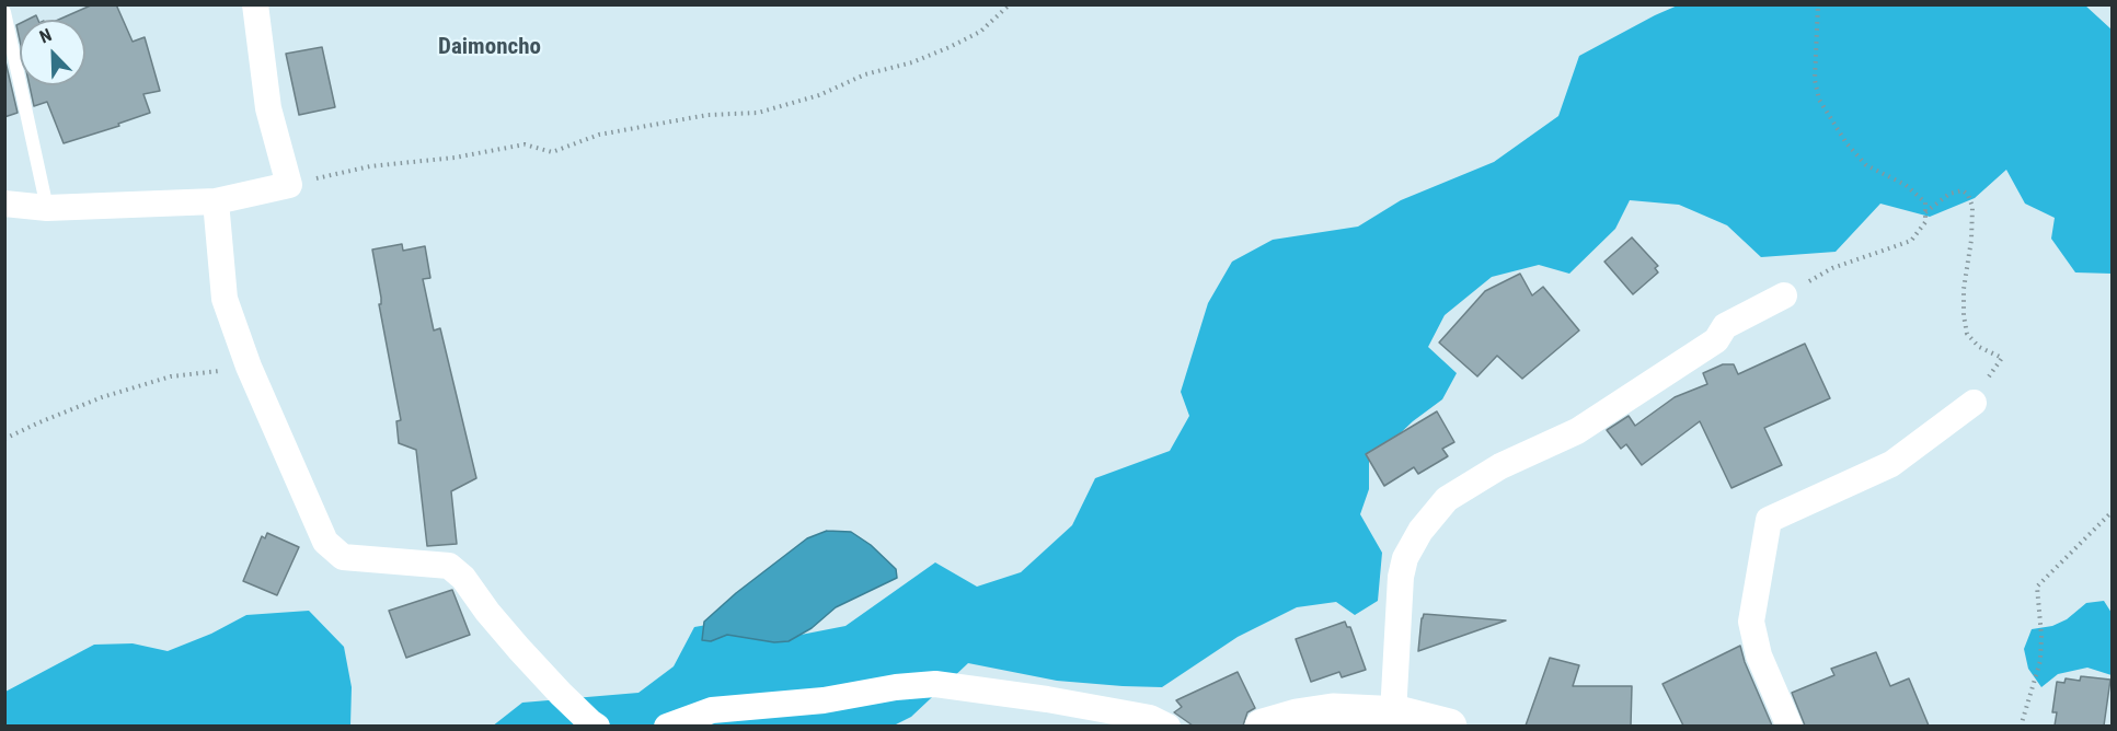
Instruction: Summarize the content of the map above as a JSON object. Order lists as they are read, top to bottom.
{
  "districts": ["Daimoncho"],
  "north": "top left"
}
